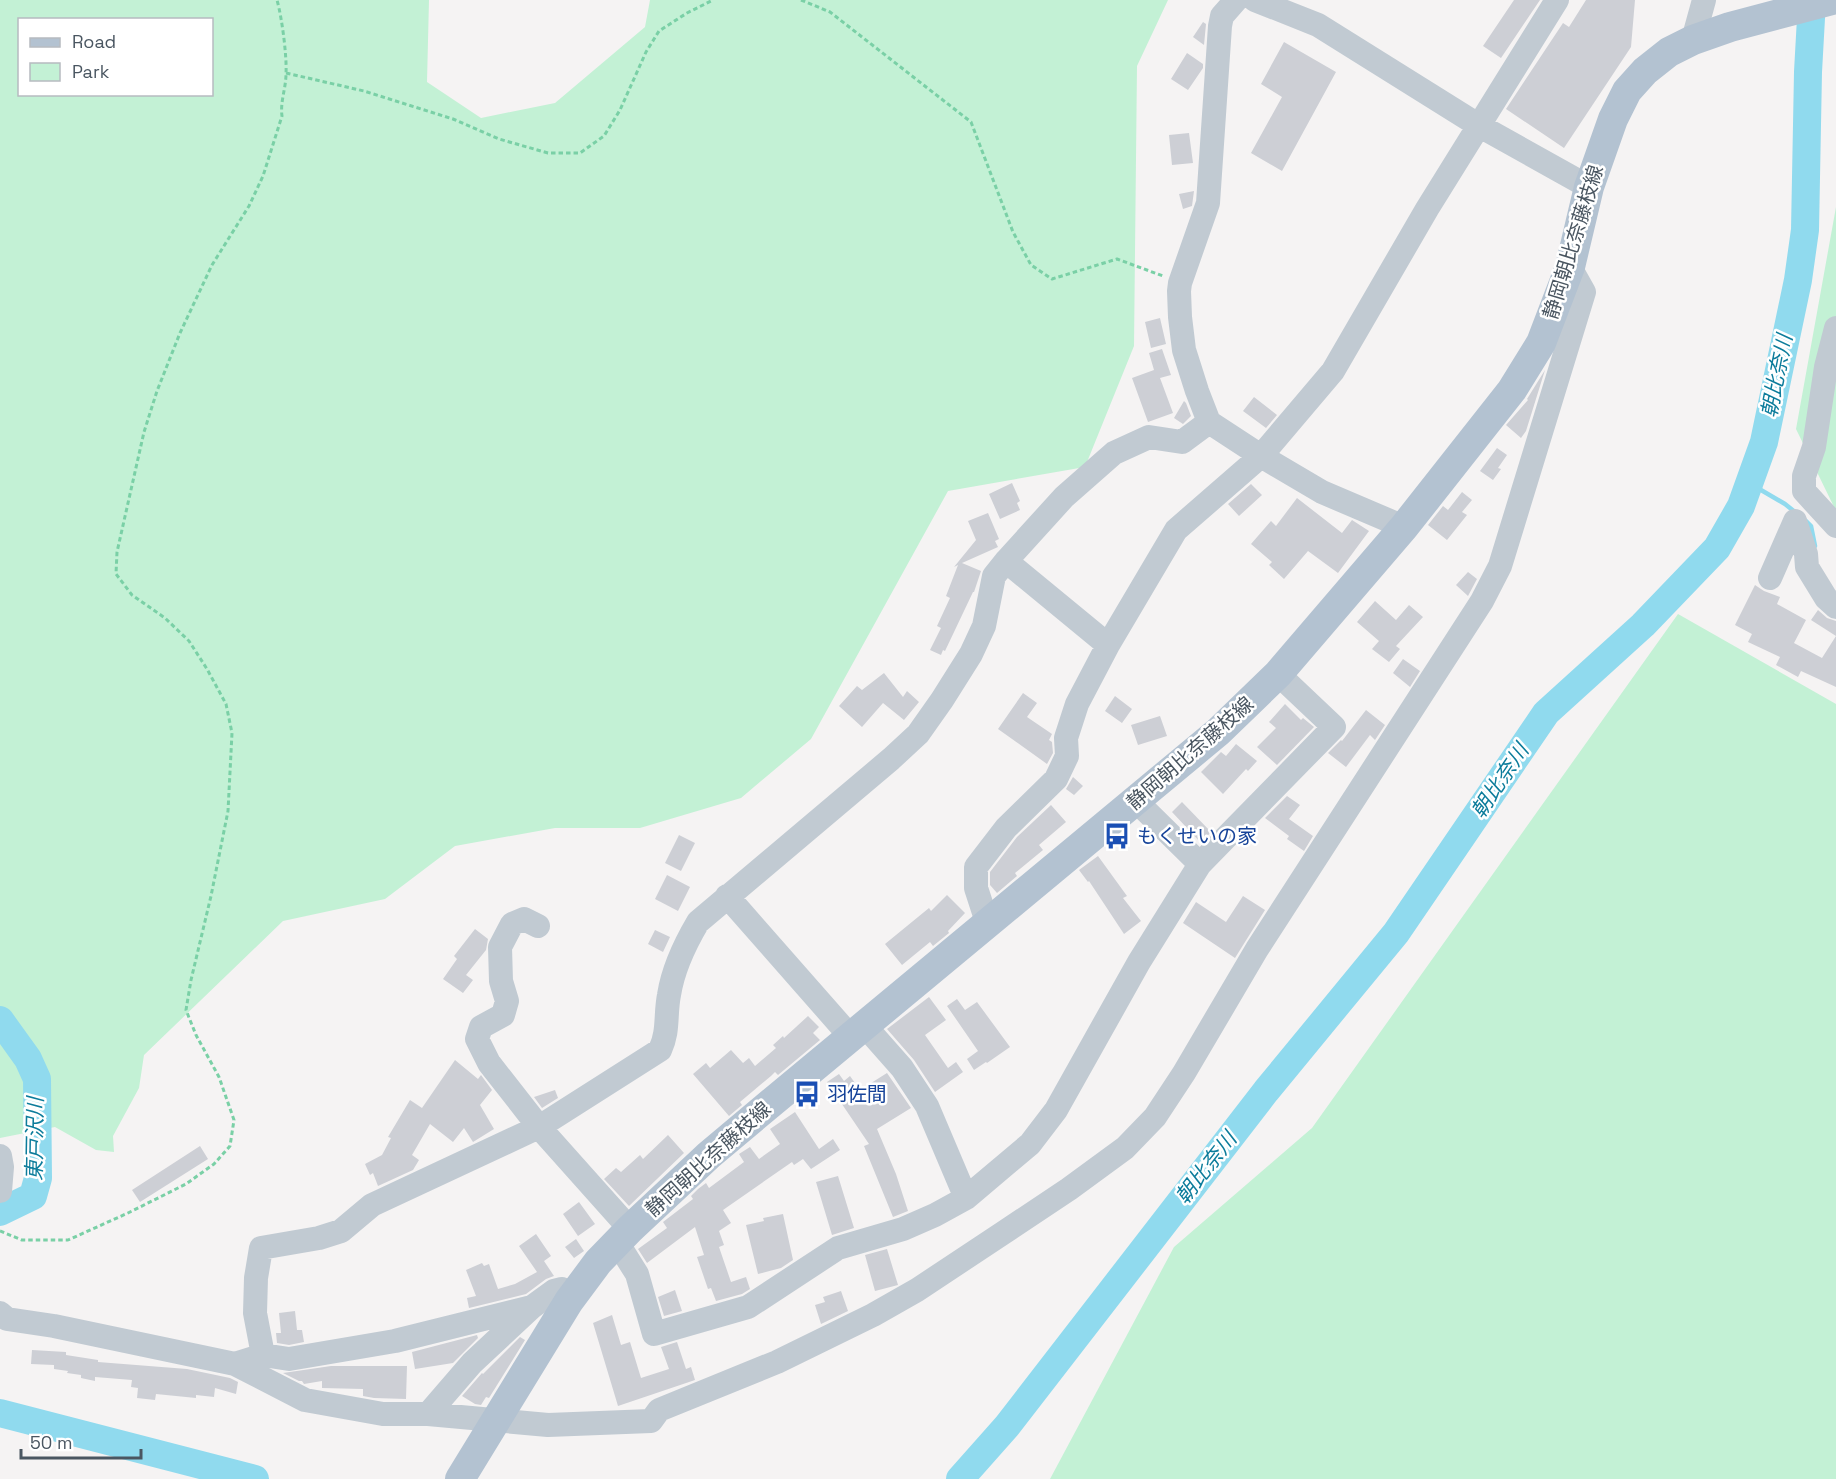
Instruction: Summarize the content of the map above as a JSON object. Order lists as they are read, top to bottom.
{
  "streets": {
    "main road": ["静岡朝比奈藤枝線"]
  },
  "water": ["朝比奈川", "東戸沢川"],
  "places": {
    "bus stop": ["もくせいの家", "羽佐間"]
  },
  "legend": ["Road", "Park"],
  "scale_bar": "50 m"
}
